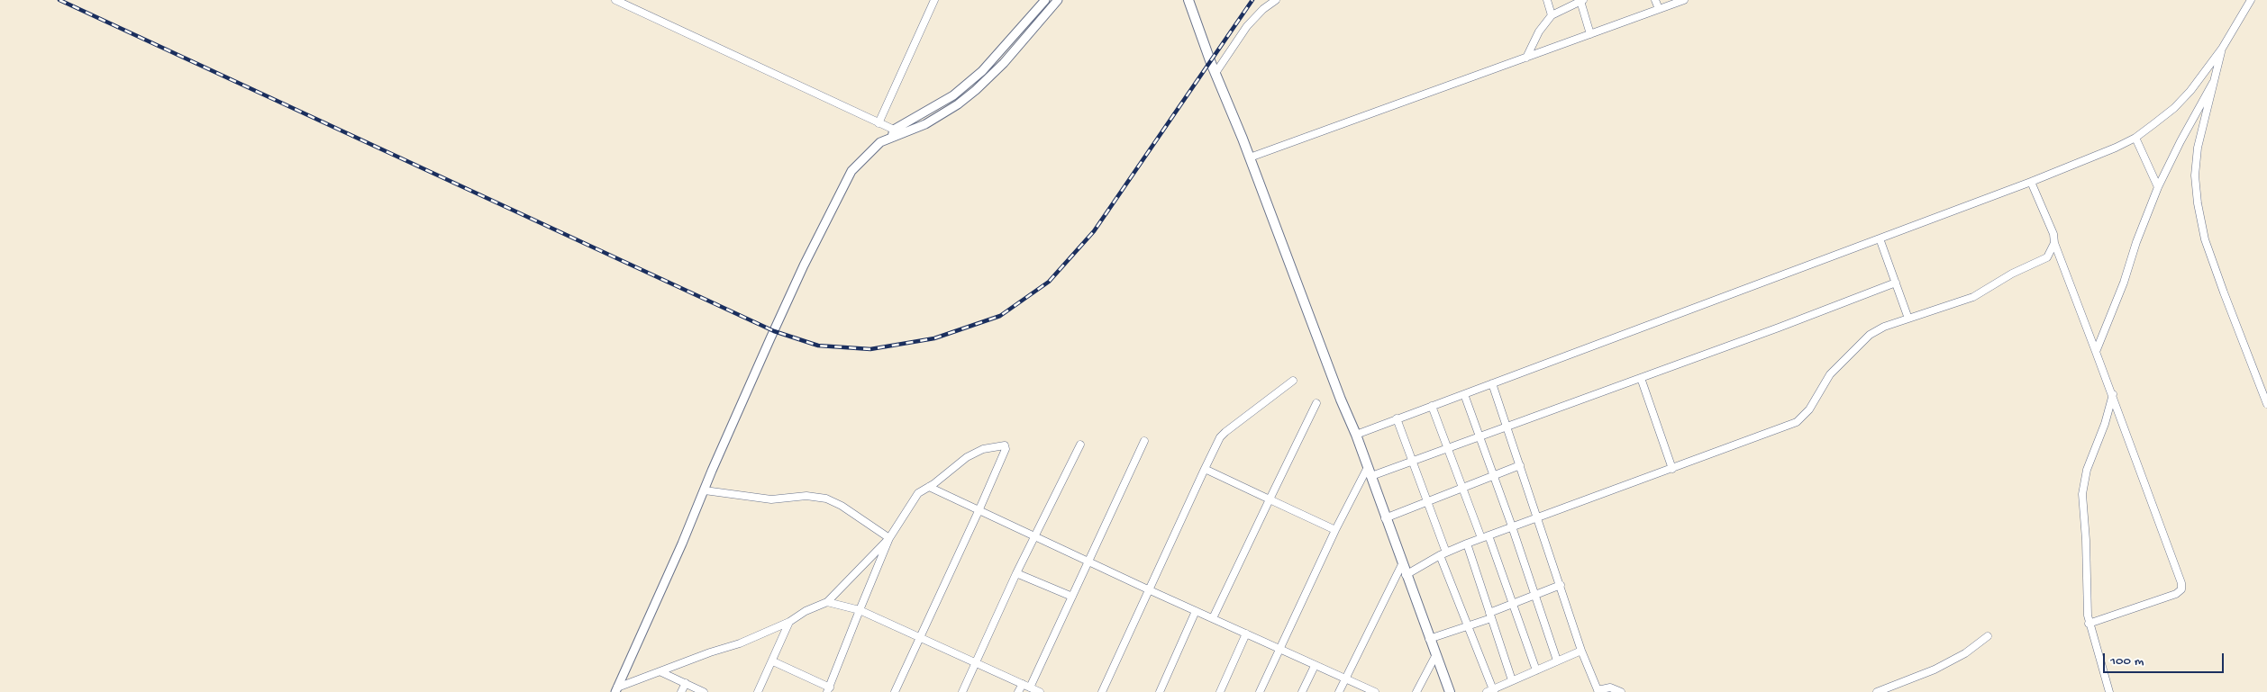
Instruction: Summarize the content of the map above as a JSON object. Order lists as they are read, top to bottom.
{
  "scale_bar": "100 m"
}
